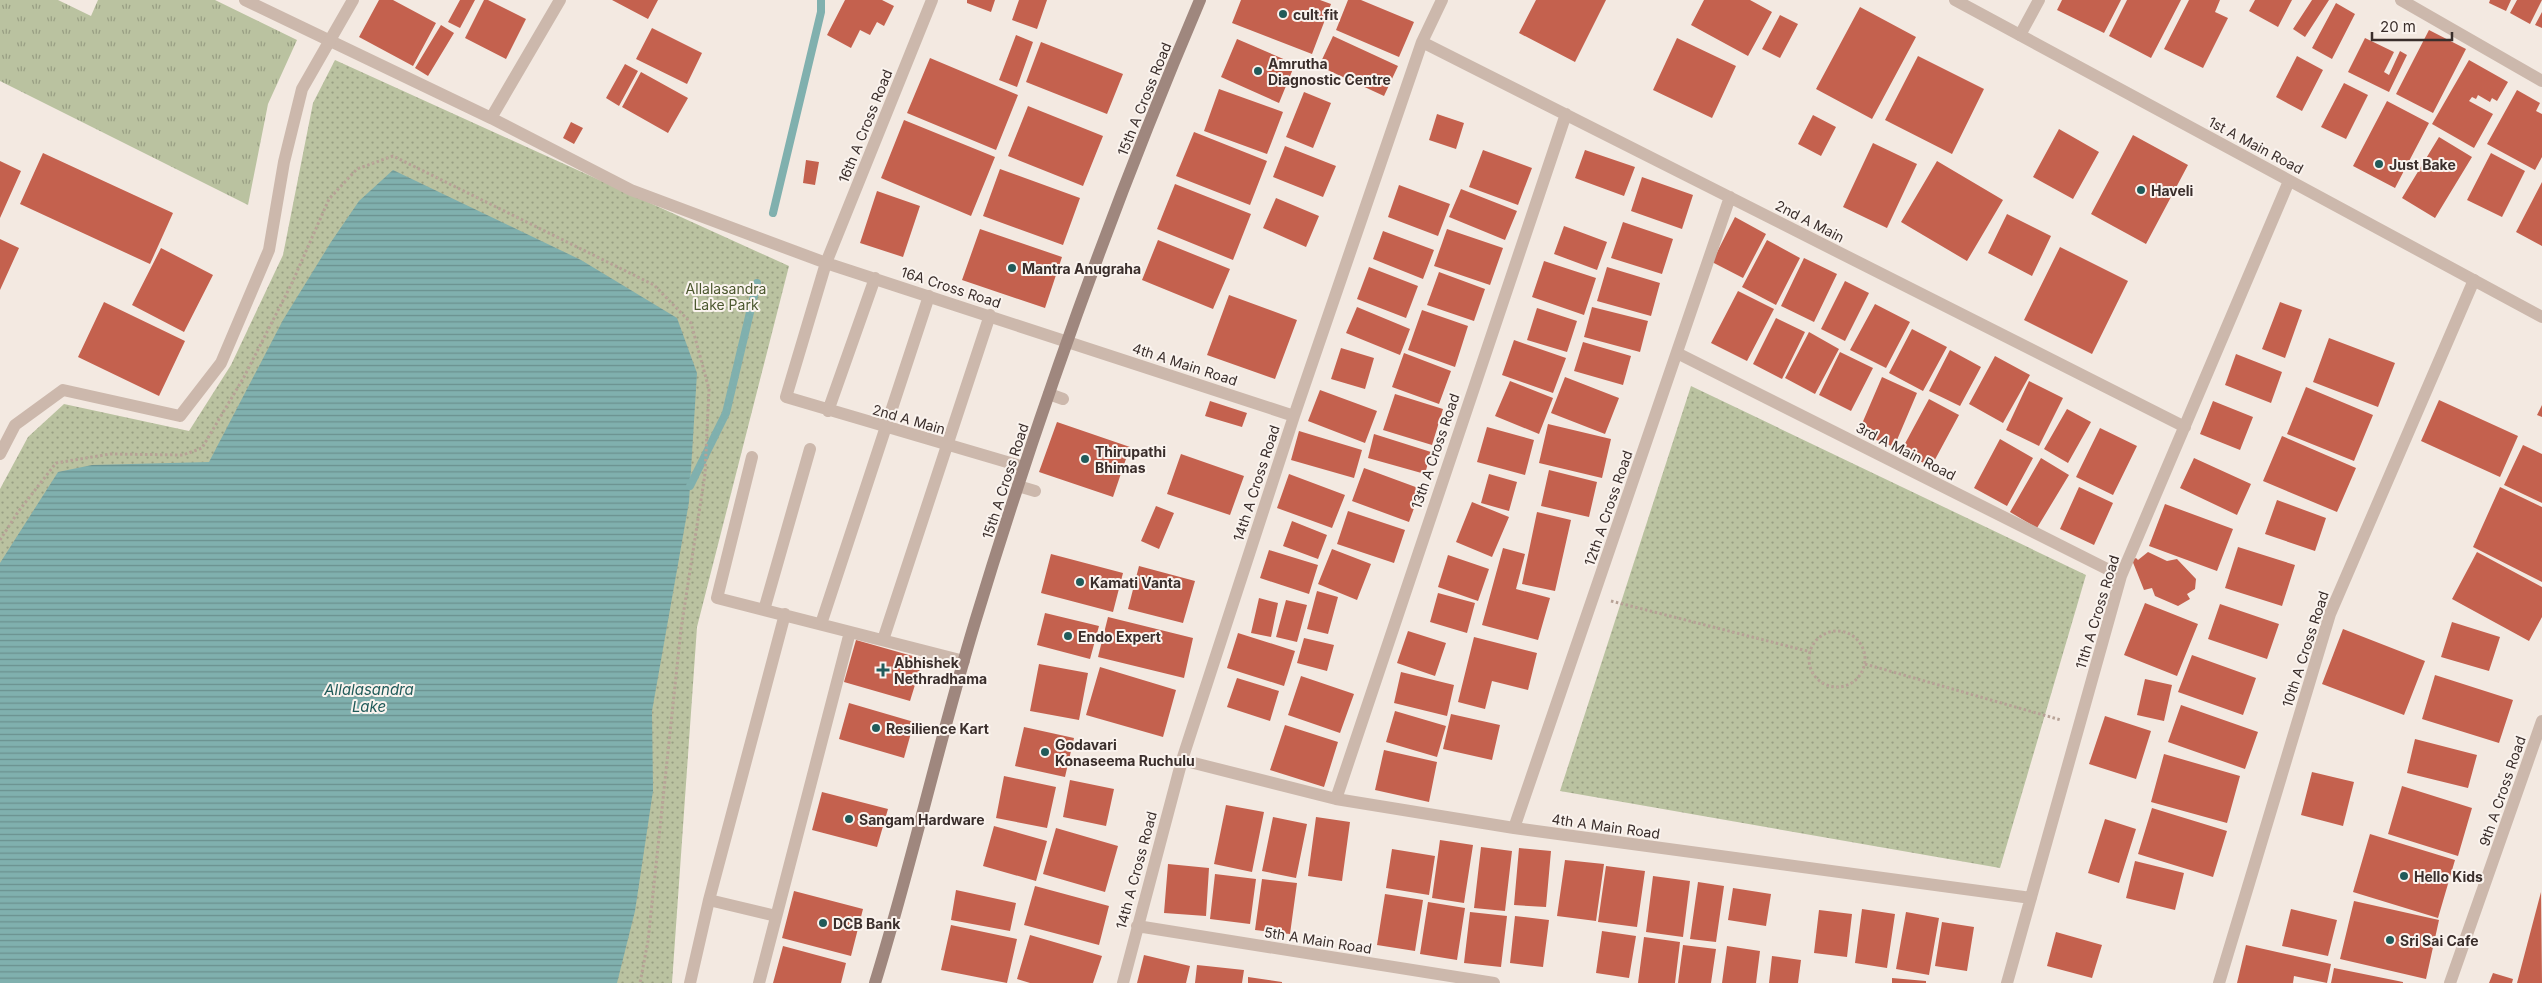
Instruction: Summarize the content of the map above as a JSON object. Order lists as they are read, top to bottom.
{
  "streets": {
    "main road": ["15th A Cross Road"],
    "street": [
      "16th A Cross Road",
      "1st A Main Road",
      "2nd A Main",
      "16A Cross Road",
      "4th A Main Road",
      "13th A Cross Road",
      "3rd A Main Road",
      "14th A Cross Road",
      "12th A Cross Road",
      "11th A Cross Road",
      "10th A Cross Road",
      "9th A Cross Road",
      "5th A Main Road"
    ]
  },
  "crossings": [
    ["15th A Cross Road", "2nd A Main"],
    ["15th A Cross Road", "16A Cross Road"],
    ["15th A Cross Road", "4th A Main Road"],
    ["16th A Cross Road", "2nd A Main"],
    ["16th A Cross Road", "16A Cross Road"],
    ["1st A Main Road", "11th A Cross Road"],
    ["1st A Main Road", "10th A Cross Road"],
    ["2nd A Main", "13th A Cross Road"],
    ["2nd A Main", "14th A Cross Road"],
    ["2nd A Main", "12th A Cross Road"],
    ["2nd A Main", "11th A Cross Road"],
    ["16A Cross Road", "4th A Main Road"],
    ["4th A Main Road", "13th A Cross Road"],
    ["4th A Main Road", "14th A Cross Road"],
    ["4th A Main Road", "12th A Cross Road"],
    ["4th A Main Road", "11th A Cross Road"],
    ["3rd A Main Road", "12th A Cross Road"],
    ["3rd A Main Road", "11th A Cross Road"],
    ["14th A Cross Road", "5th A Main Road"]
  ],
  "water": ["Allalasandra Lake"],
  "parks": ["Allalasandra Lake Park"],
  "places": {
    "other": [
      "cult.fit",
      "Amrutha Diagnostic Centre",
      "Just Bake",
      "Haveli",
      "Mantra Anugraha",
      "Thirupathi Bhimas",
      "Kamati Vanta",
      "Endo Expert",
      "Resilience Kart",
      "Godavari Konaseema Ruchulu",
      "Sangam Hardware",
      "Hello Kids",
      "DCB Bank",
      "Sri Sai Cafe"
    ],
    "health": ["Abhishek Nethradhama"]
  },
  "scale_bar": "20 m"
}
